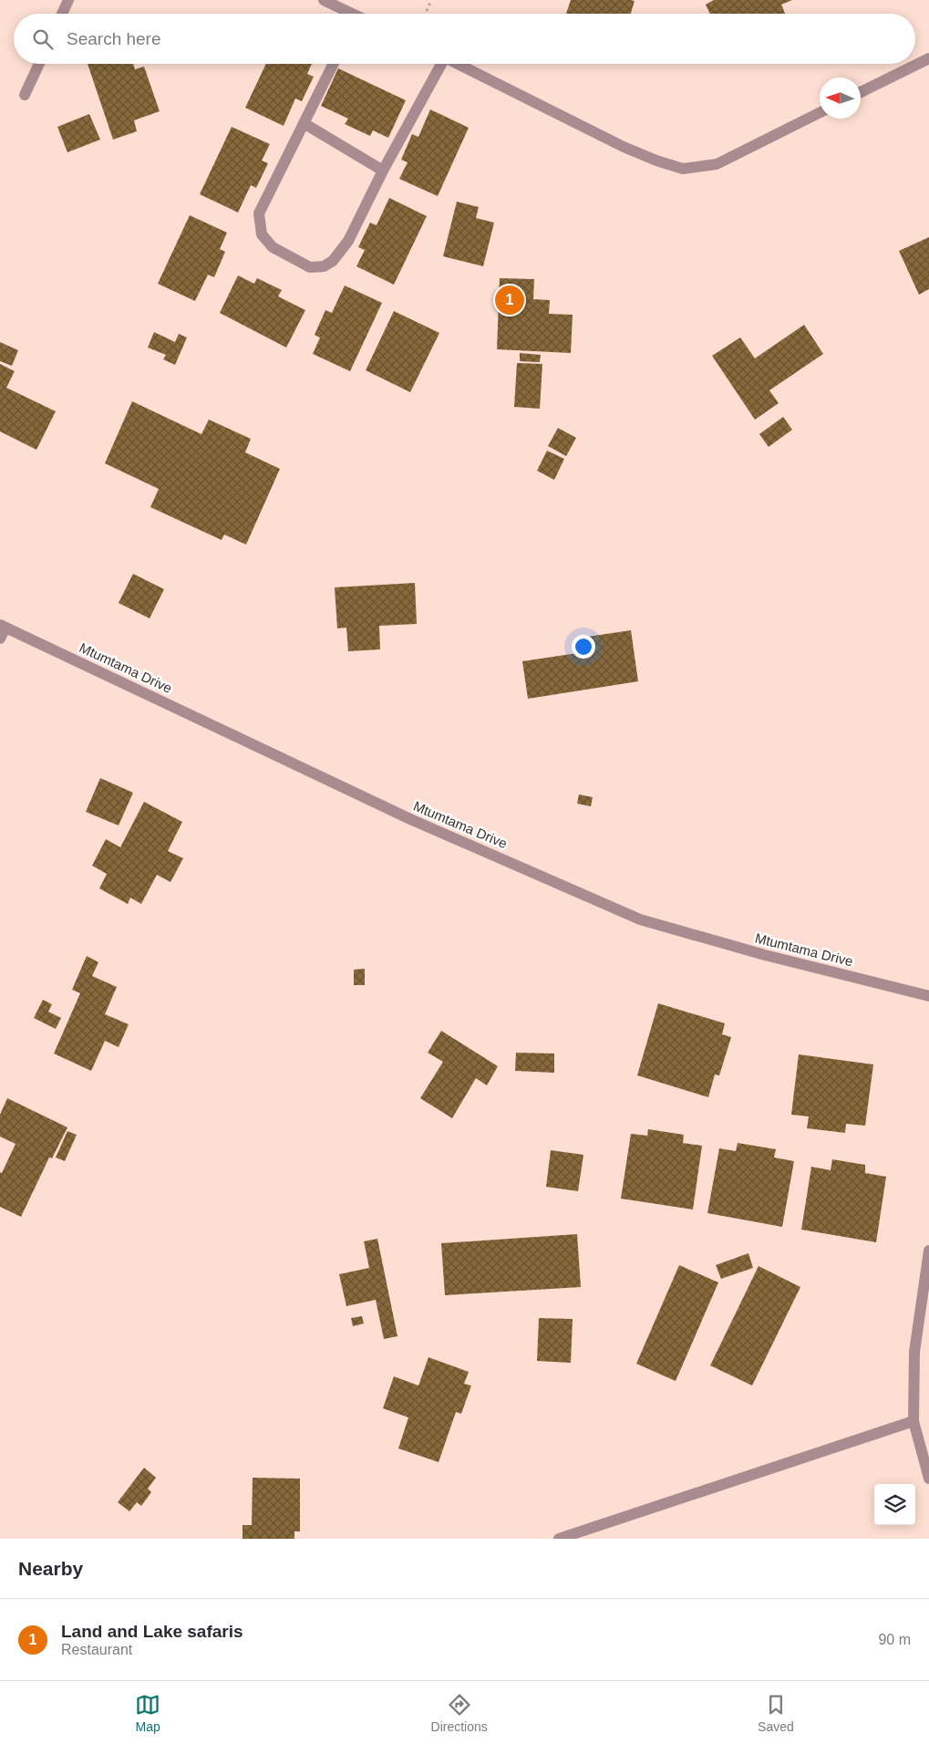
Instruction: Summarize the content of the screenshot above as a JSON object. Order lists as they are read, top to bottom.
{
  "streets": {
    "street": ["Mtumtama Drive"]
  },
  "north": "left",
  "page": {
    "search": "Search here",
    "pins": "1",
    "heading": "Nearby",
    "list": [
      {
        "mark": "1",
        "name": "Land and Lake safaris",
        "note": "Restaurant",
        "value": "90 m"
      }
    ],
    "nav": ["Map", "Directions", "Saved"]
  }
}
